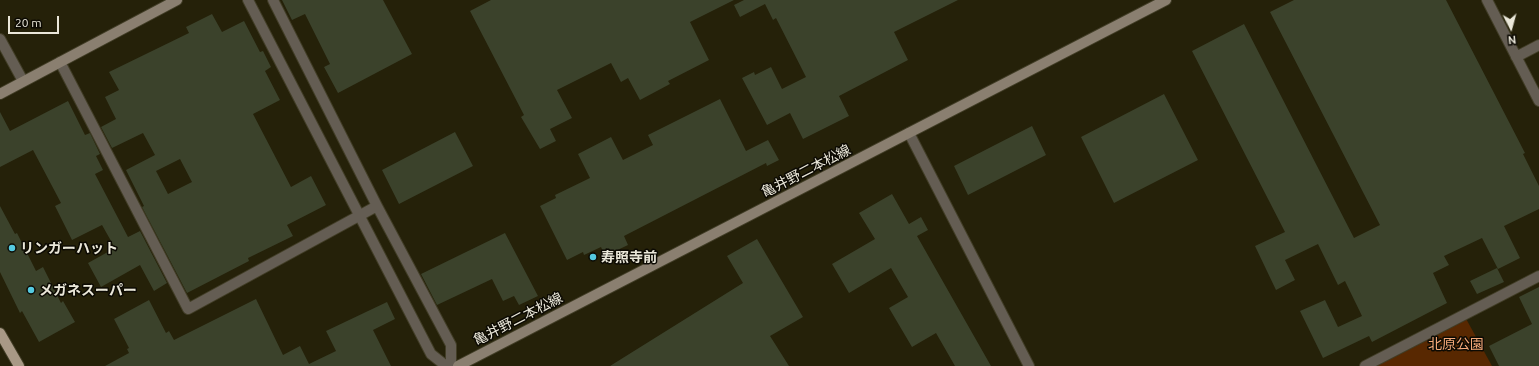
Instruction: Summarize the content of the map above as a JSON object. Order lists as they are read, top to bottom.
{
  "streets": {
    "street": ["亀井野二本松線"]
  },
  "parks": ["北原公園"],
  "places": ["リンガーハット", "寿照寺前", "メガネスーパー"],
  "scale_bar": "20 m",
  "north": "bottom"
}
